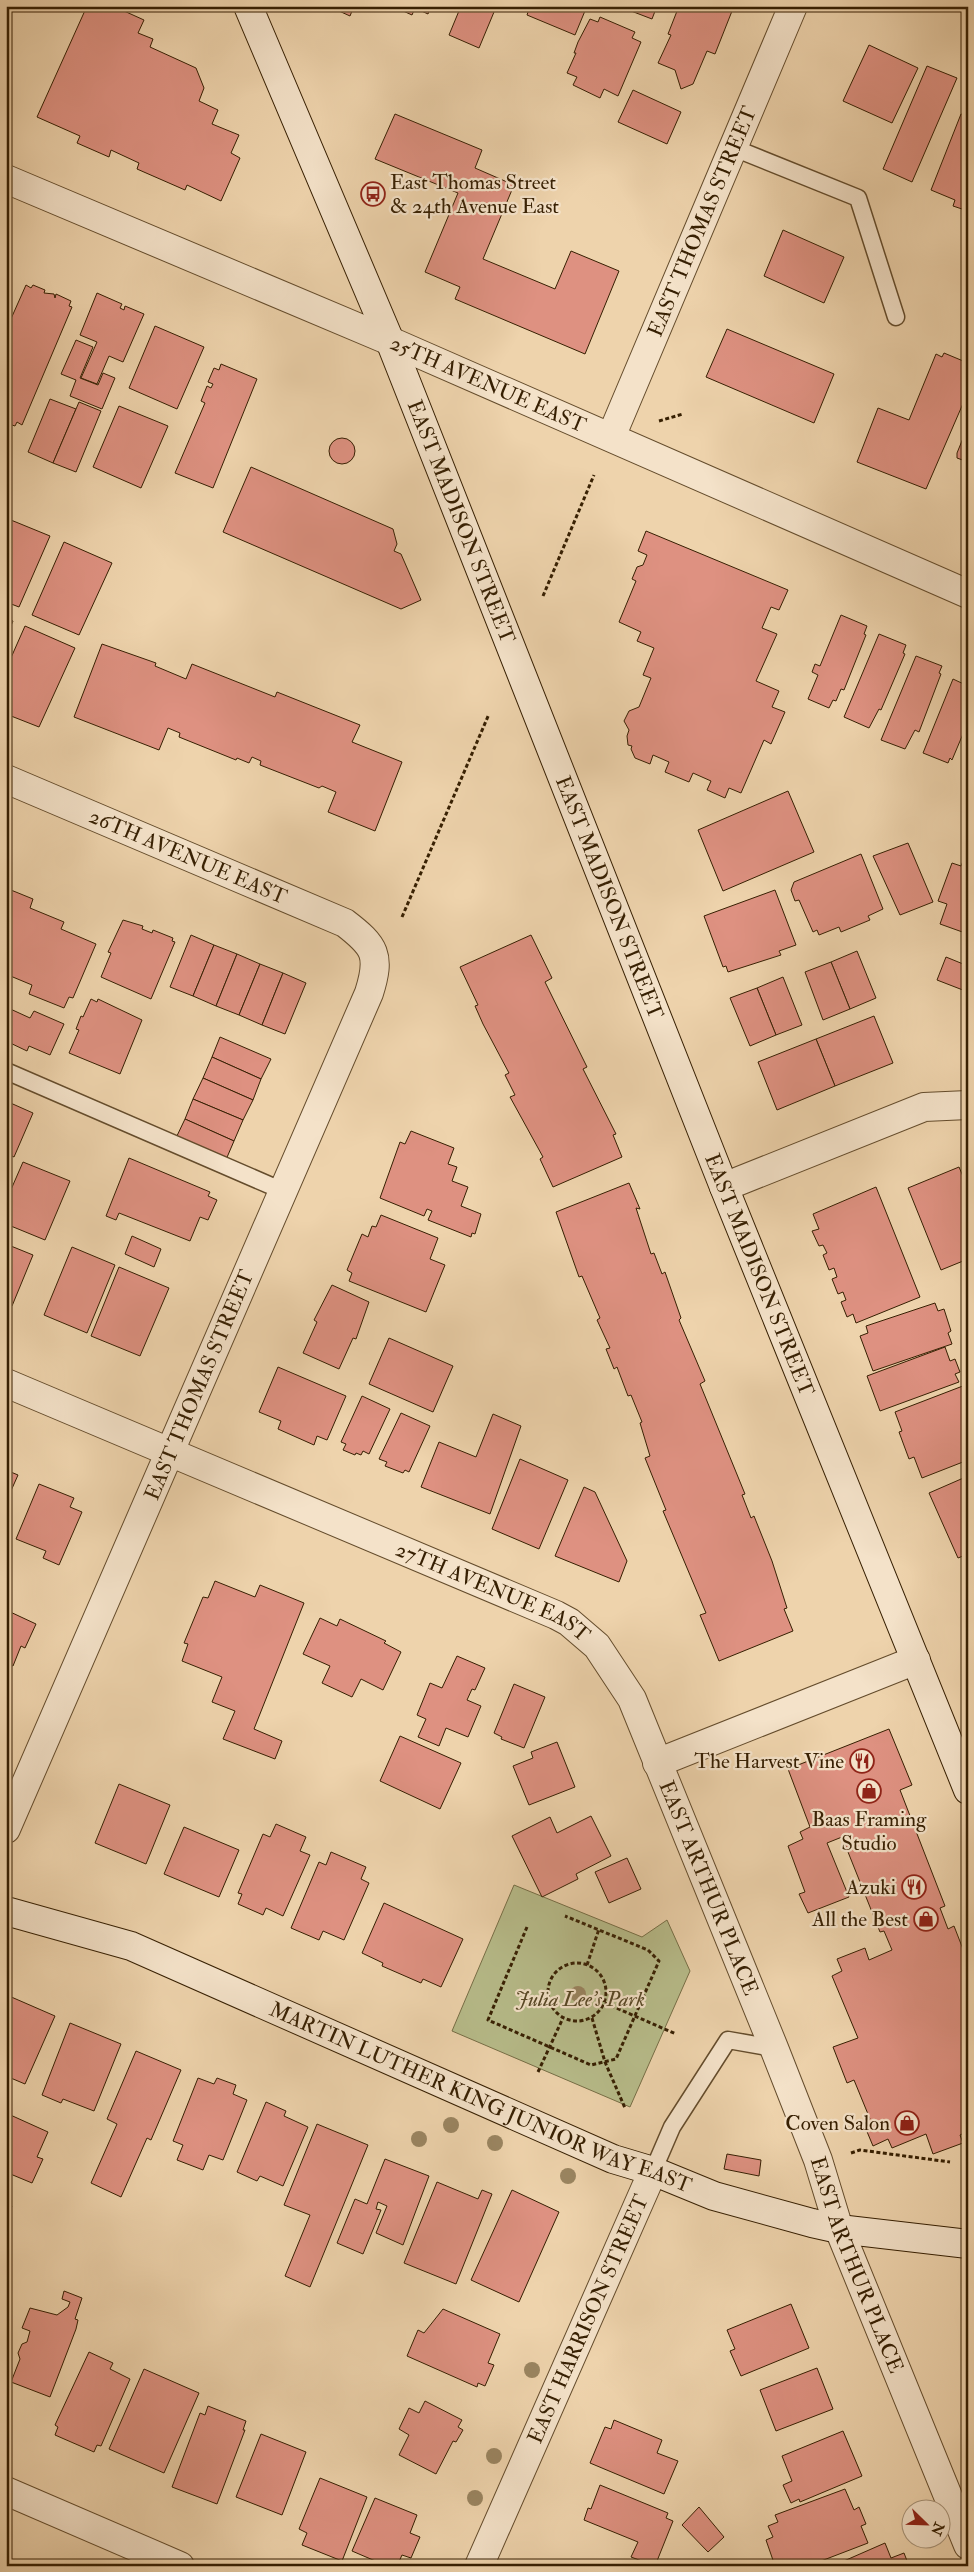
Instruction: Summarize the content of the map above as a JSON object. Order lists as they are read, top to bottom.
{
  "streets": {
    "street": [
      "EAST THOMAS STREET",
      "25TH AVENUE EAST",
      "EAST MADISON STREET",
      "26TH AVENUE EAST",
      "27TH AVENUE EAST",
      "EAST ARTHUR PLACE",
      "MARTIN LUTHER KING JUNIOR WAY EAST",
      "EAST HARRISON STREET"
    ]
  },
  "crossings": [
    ["EAST THOMAS STREET", "25TH AVENUE EAST"],
    ["EAST THOMAS STREET", "26TH AVENUE EAST"],
    ["EAST THOMAS STREET", "27TH AVENUE EAST"],
    ["25TH AVENUE EAST", "EAST MADISON STREET"],
    ["27TH AVENUE EAST", "EAST ARTHUR PLACE"],
    ["EAST ARTHUR PLACE", "MARTIN LUTHER KING JUNIOR WAY EAST"],
    ["EAST ARTHUR PLACE", "EAST HARRISON STREET"],
    ["MARTIN LUTHER KING JUNIOR WAY EAST", "EAST HARRISON STREET"]
  ],
  "parks": ["Julia Lee's Park"],
  "places": {
    "bus stop": ["East Thomas Street & 24th Avenue East"],
    "restaurant": ["The Harvest Vine", "Azuki"],
    "shop": ["Baas Framing Studio", "All the Best", "Coven Salon"]
  },
  "north": "bottom right"
}
